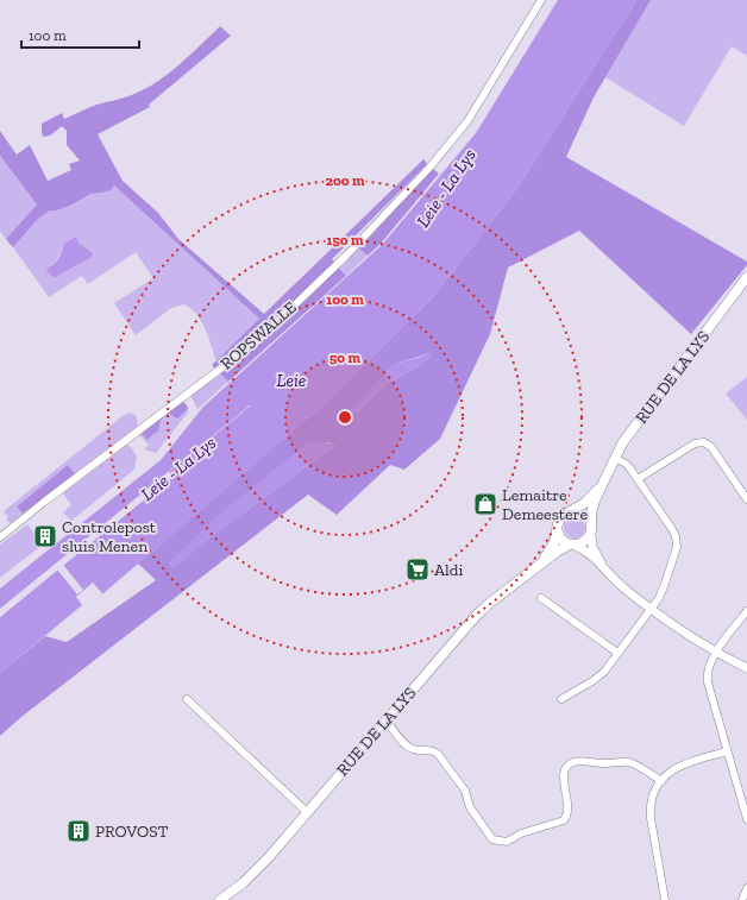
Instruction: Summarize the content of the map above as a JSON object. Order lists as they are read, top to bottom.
{
  "streets": {
    "main road": ["RUE DE LA LYS"],
    "street": ["ROPSWALLE"]
  },
  "water": ["Leie - La Lys", "Leie"],
  "places": {
    "shop": ["Lemaitre Demeestere"],
    "building": ["Controlepost sluis Menen", "PROVOST"],
    "supermarket": ["Aldi"]
  },
  "scale_bar": "100 m",
  "rings": [
    "200 m",
    "150 m",
    "100 m",
    "50 m"
  ]
}
